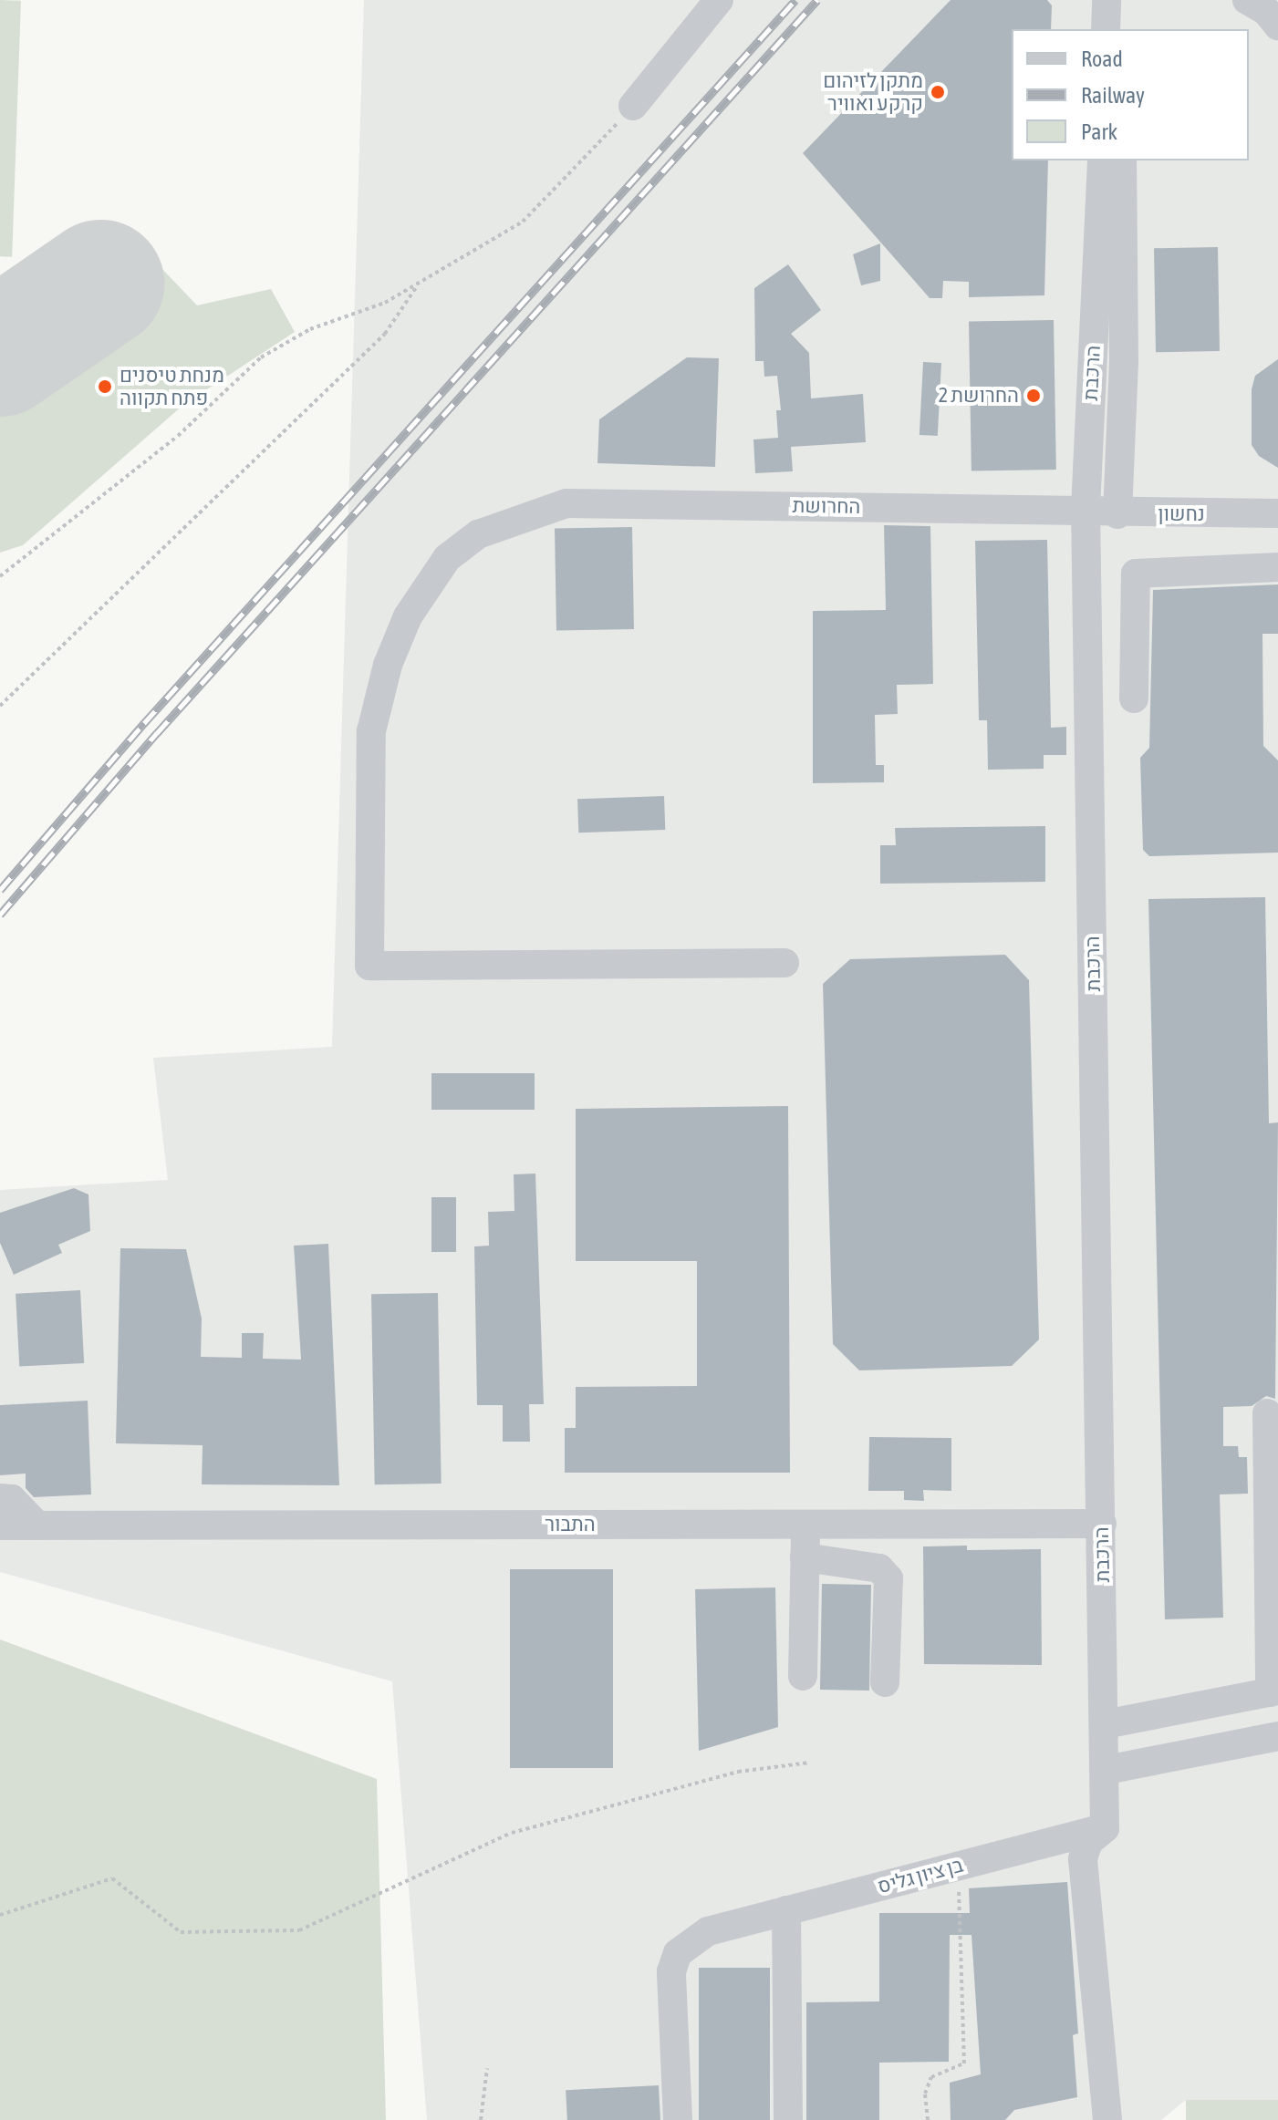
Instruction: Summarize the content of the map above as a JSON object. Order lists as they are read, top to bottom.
{
  "streets": {
    "street": [
      "הרכבת",
      "החרושת",
      "נחשון",
      "התבור",
      "בן ציון גליס"
    ]
  },
  "crossings": [
    ["הרכבת", "החרושת"],
    ["הרכבת", "נחשון"],
    ["הרכבת", "התבור"],
    ["החרושת", "נחשון"]
  ],
  "places": ["מתקן לזיהום קרקע ואוויר", "מנחת טיסנים פתח תקווה", "החרושת 2"],
  "legend": ["Road", "Railway", "Park"]
}
